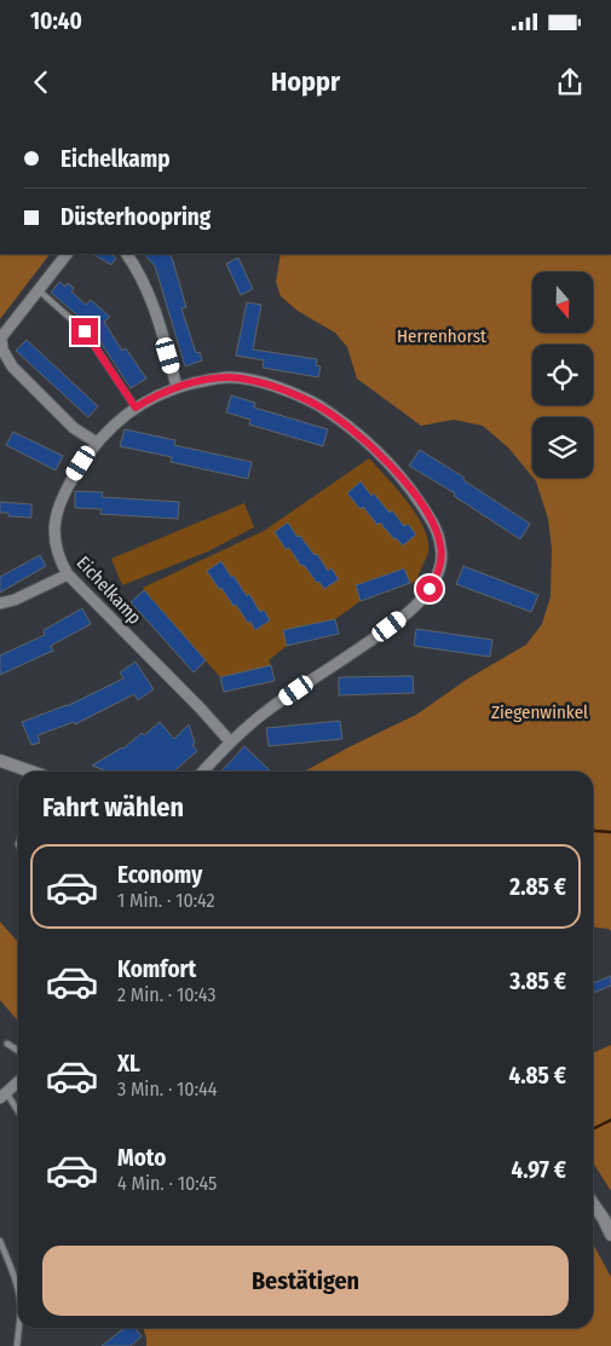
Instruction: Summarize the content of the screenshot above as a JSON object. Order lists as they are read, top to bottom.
{
  "streets": {
    "street": ["Eichelkamp"]
  },
  "parks": ["Herrenhorst", "Ziegenwinkel"],
  "north": "bottom",
  "page": {
    "status": "10:40",
    "header": "Hoppr",
    "banner": ["Eichelkamp", "Düsterhoopring"],
    "heading": "Fahrt wählen",
    "list": [
      {
        "name": "Economy",
        "note": "1 Min. · 10:42",
        "value": "2.85 €"
      },
      {
        "name": "Komfort",
        "note": "2 Min. · 10:43",
        "value": "3.85 €"
      },
      {
        "name": "XL",
        "note": "3 Min. · 10:44",
        "value": "4.85 €"
      },
      {
        "name": "Moto",
        "note": "4 Min. · 10:45",
        "value": "4.97 €"
      }
    ],
    "buttons": "Bestätigen"
  }
}
